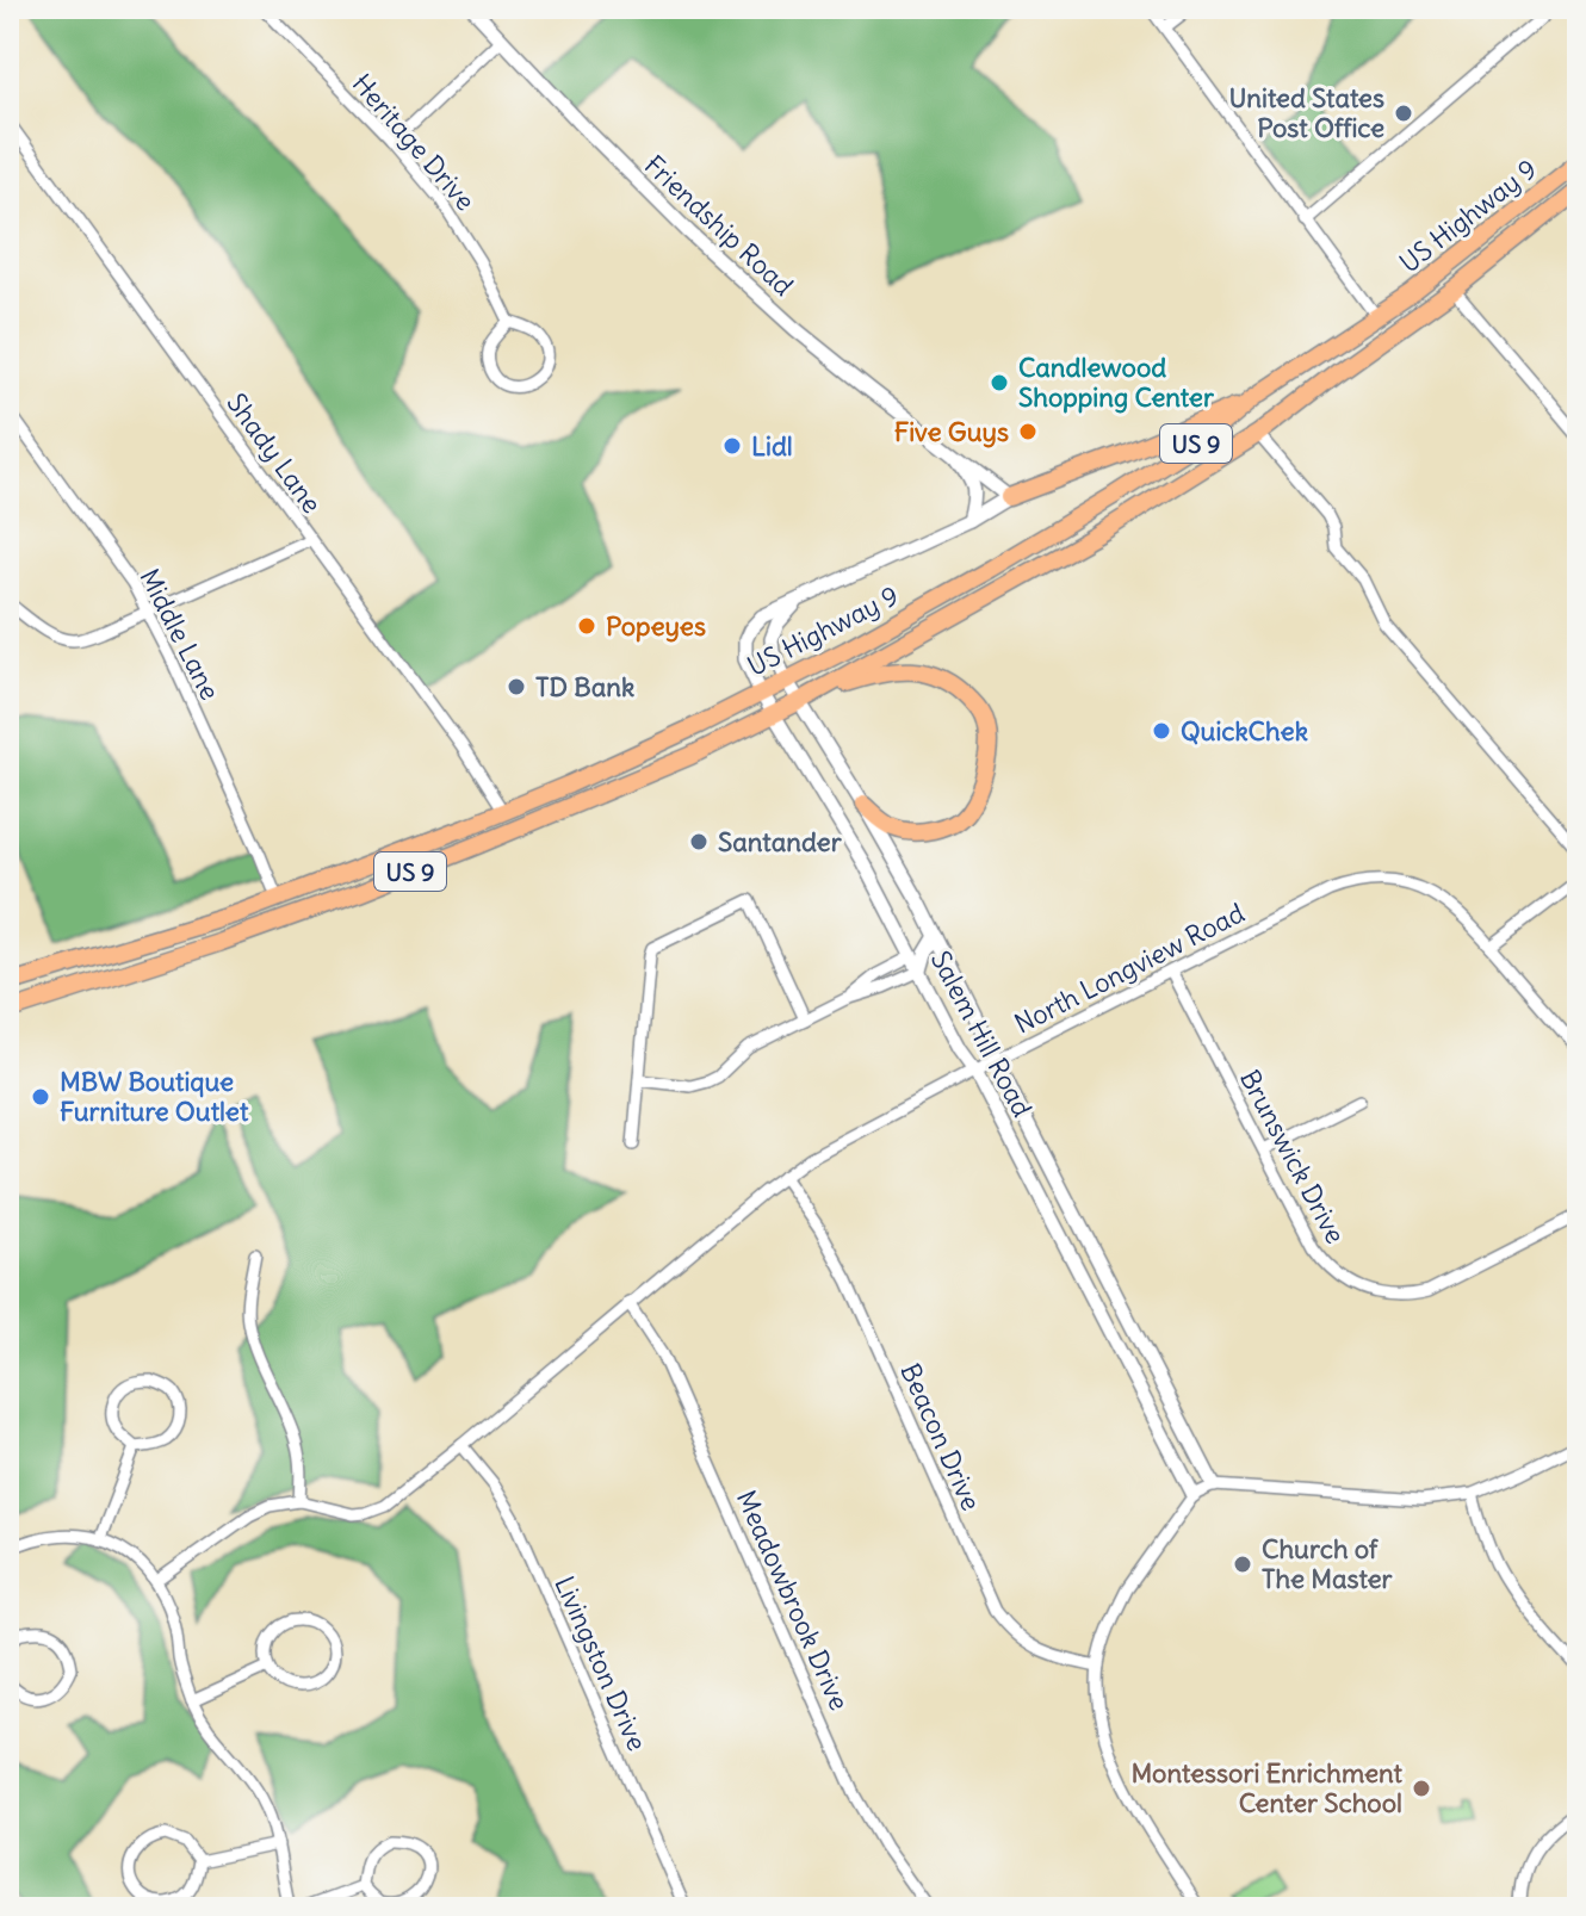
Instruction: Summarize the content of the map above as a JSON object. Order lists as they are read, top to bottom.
{
  "streets": {
    "highway": ["US Highway 9", "US 9"],
    "street": [
      "Heritage Drive",
      "Friendship Road",
      "Shady Lane",
      "Middle Lane",
      "North Longview Road",
      "Salem Hill Road",
      "Brunswick Drive",
      "Beacon Drive",
      "Meadowbrook Drive",
      "Livingston Drive"
    ]
  },
  "crossings": [
    ["US Highway 9", "Shady Lane"],
    ["US Highway 9", "Middle Lane"],
    ["US Highway 9", "Salem Hill Road"],
    ["Friendship Road", "Salem Hill Road"],
    ["North Longview Road", "Salem Hill Road"],
    ["North Longview Road", "Brunswick Drive"],
    ["North Longview Road", "Beacon Drive"],
    ["North Longview Road", "Meadowbrook Drive"],
    ["North Longview Road", "Livingston Drive"]
  ],
  "places": [
    "United States Post Office",
    "Candlewood Shopping Center",
    "Five Guys",
    "Lidl",
    "Popeyes",
    "TD Bank",
    "QuickChek",
    "Santander",
    "MBW Boutique Furniture Outlet",
    "Church of The Master",
    "Montessori Enrichment Center School"
  ]
}
